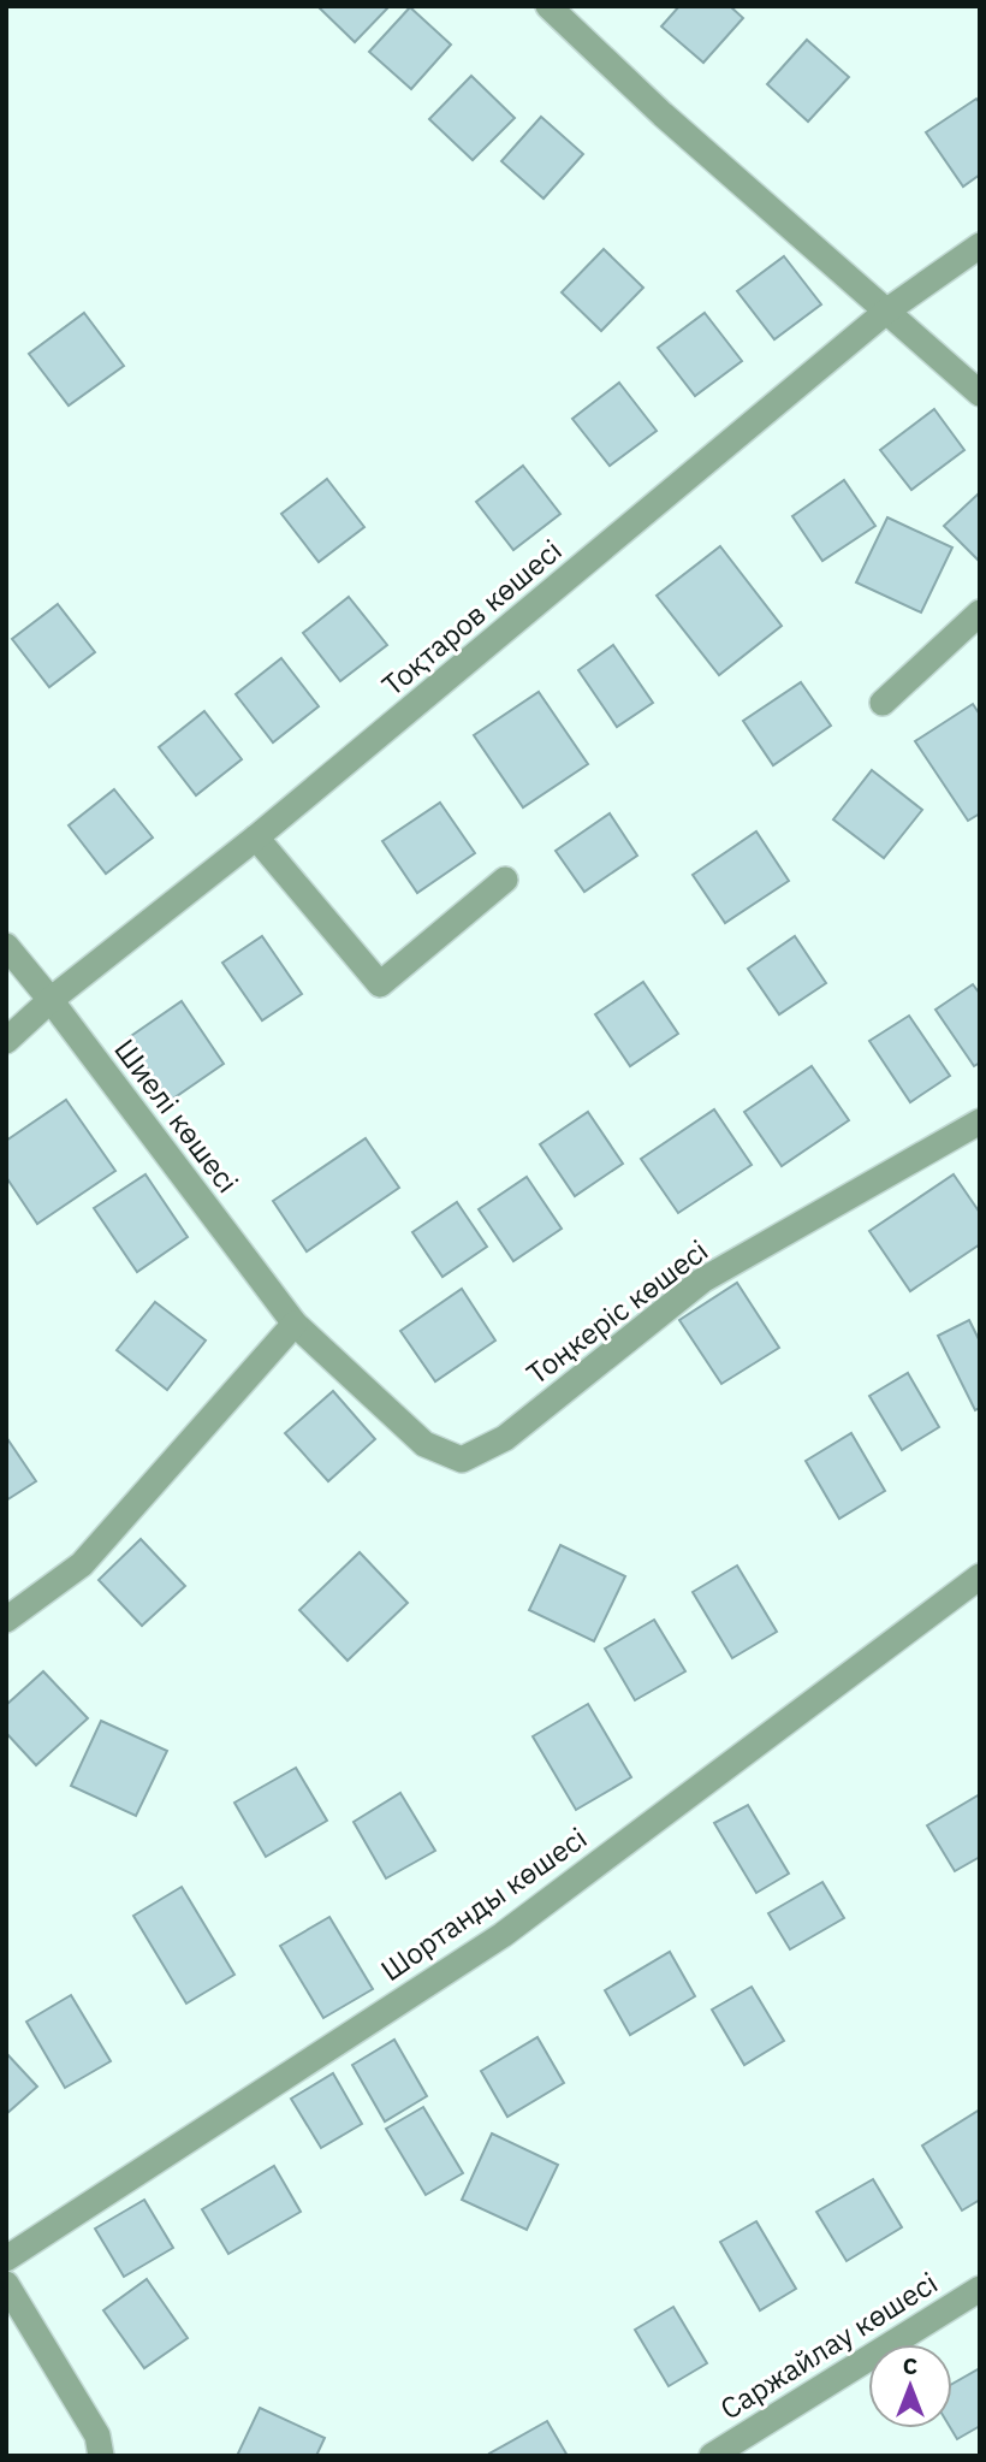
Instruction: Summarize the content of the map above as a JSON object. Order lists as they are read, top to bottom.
{
  "streets": {
    "street": [
      "Тоқтаров көшесі",
      "Шиелі көшесі",
      "Тоңкерiс көшесі",
      "Шортанды көшесі",
      "Саржайлау көшесі"
    ]
  },
  "crossings": [
    ["Тоқтаров көшесі", "Шиелі көшесі"],
    ["Шиелі көшесі", "Тоңкерiс көшесі"]
  ],
  "north": "top"
}
